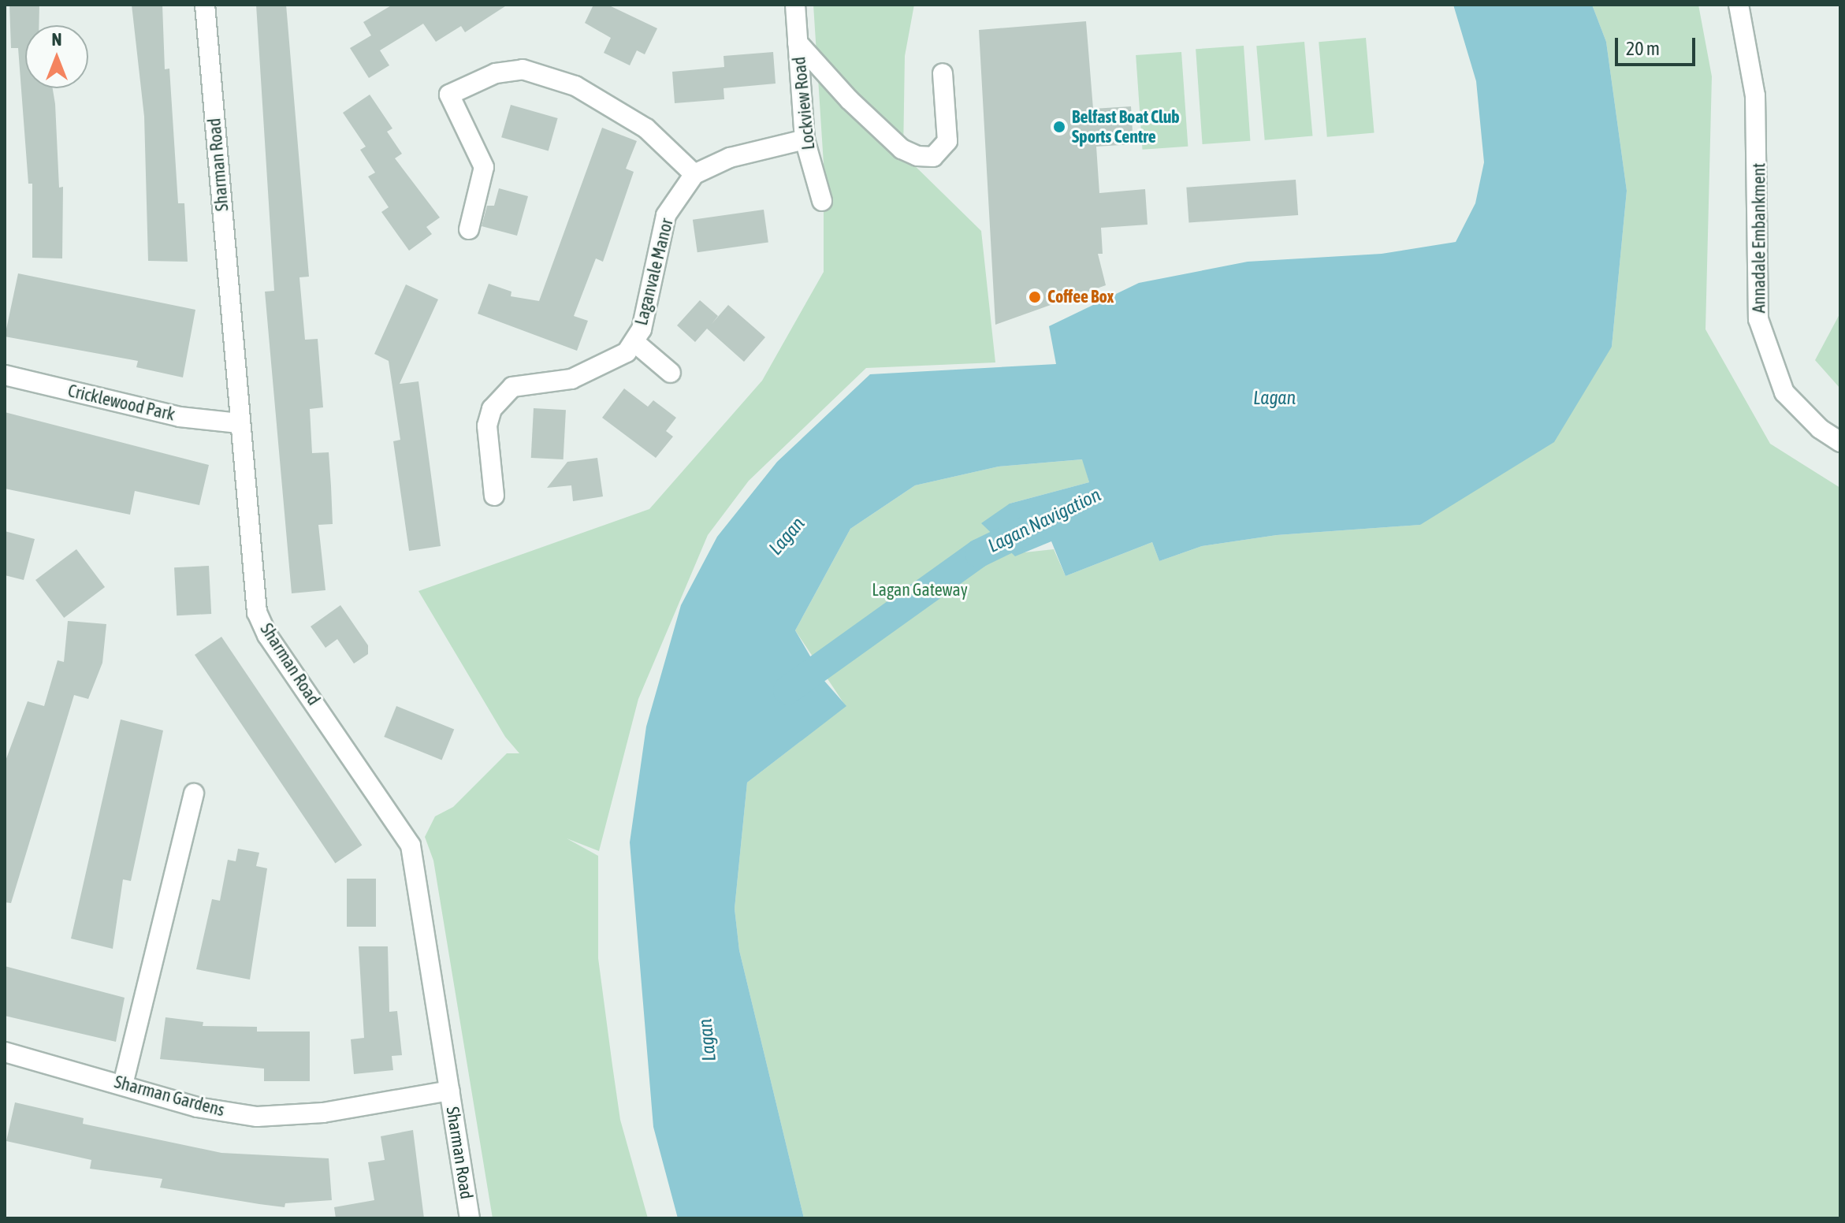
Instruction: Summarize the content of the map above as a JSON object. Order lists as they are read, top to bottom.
{
  "streets": {
    "street": [
      "Lockview Road",
      "Sharman Road",
      "Annadale Embankment",
      "Laganvale Manor",
      "Cricklewood Park",
      "Sharman Gardens"
    ]
  },
  "crossings": [
    ["Sharman Road", "Cricklewood Park"],
    ["Sharman Road", "Sharman Gardens"]
  ],
  "water": ["Lagan", "Lagan Navigation"],
  "parks": ["Lagan Gateway"],
  "places": ["Belfast Boat Club Sports Centre", "Coffee Box"],
  "scale_bar": "20 m",
  "north": "top"
}
